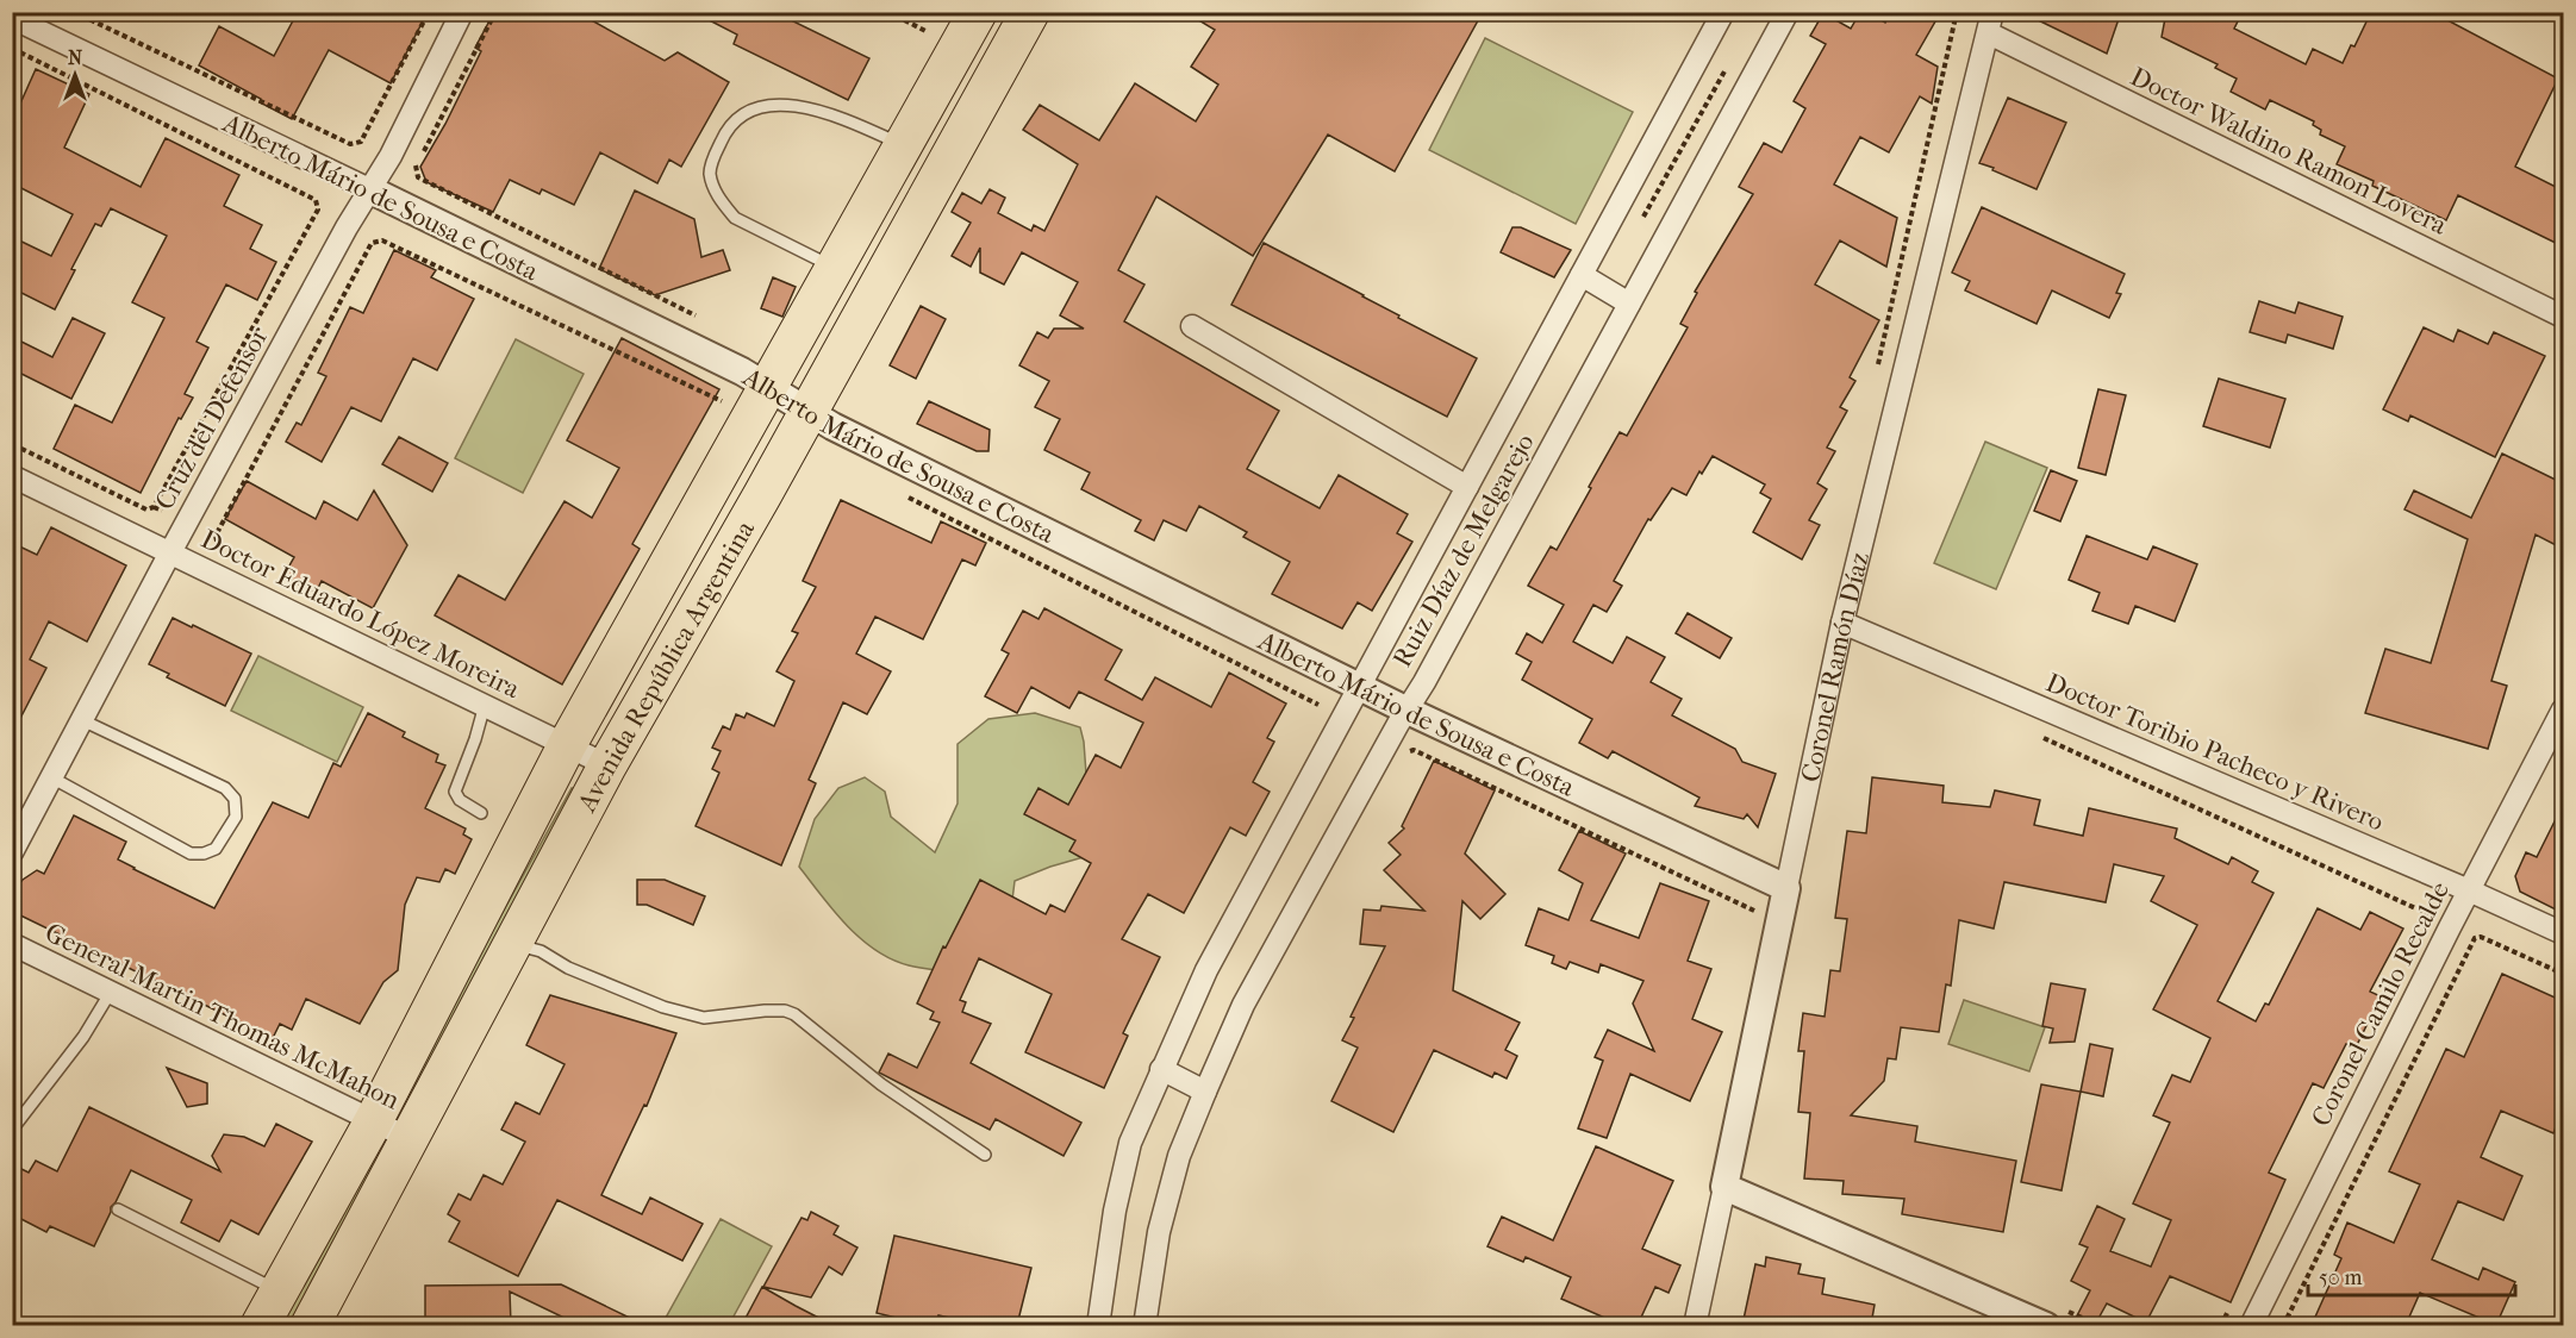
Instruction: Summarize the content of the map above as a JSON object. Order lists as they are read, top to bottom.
{
  "streets": {
    "highway": ["Avenida República Argentina"],
    "street": [
      "Doctor Waldino Ramon Lovera",
      "Alberto Mário de Sousa e Costa",
      "Cruz del Defensor",
      "Ruiz Díaz de Melgarejo",
      "Doctor Eduardo López Moreira",
      "Coronel Ramón Díaz",
      "Doctor Toribio Pacheco y Rivero",
      "Coronel Camilo Recalde",
      "General Martin Thomas McMahon"
    ]
  },
  "crossings": [
    ["Doctor Waldino Ramon Lovera", "Coronel Ramón Díaz"],
    ["Alberto Mário de Sousa e Costa", "Cruz del Defensor"],
    ["Alberto Mário de Sousa e Costa", "Ruiz Díaz de Melgarejo"],
    ["Alberto Mário de Sousa e Costa", "Avenida República Argentina"],
    ["Alberto Mário de Sousa e Costa", "Coronel Ramón Díaz"],
    ["Cruz del Defensor", "Doctor Eduardo López Moreira"],
    ["Doctor Eduardo López Moreira", "Avenida República Argentina"],
    ["Avenida República Argentina", "General Martin Thomas McMahon"],
    ["Coronel Ramón Díaz", "Doctor Toribio Pacheco y Rivero"],
    ["Doctor Toribio Pacheco y Rivero", "Coronel Camilo Recalde"]
  ],
  "scale_bar": "50 m",
  "north": "top"
}
